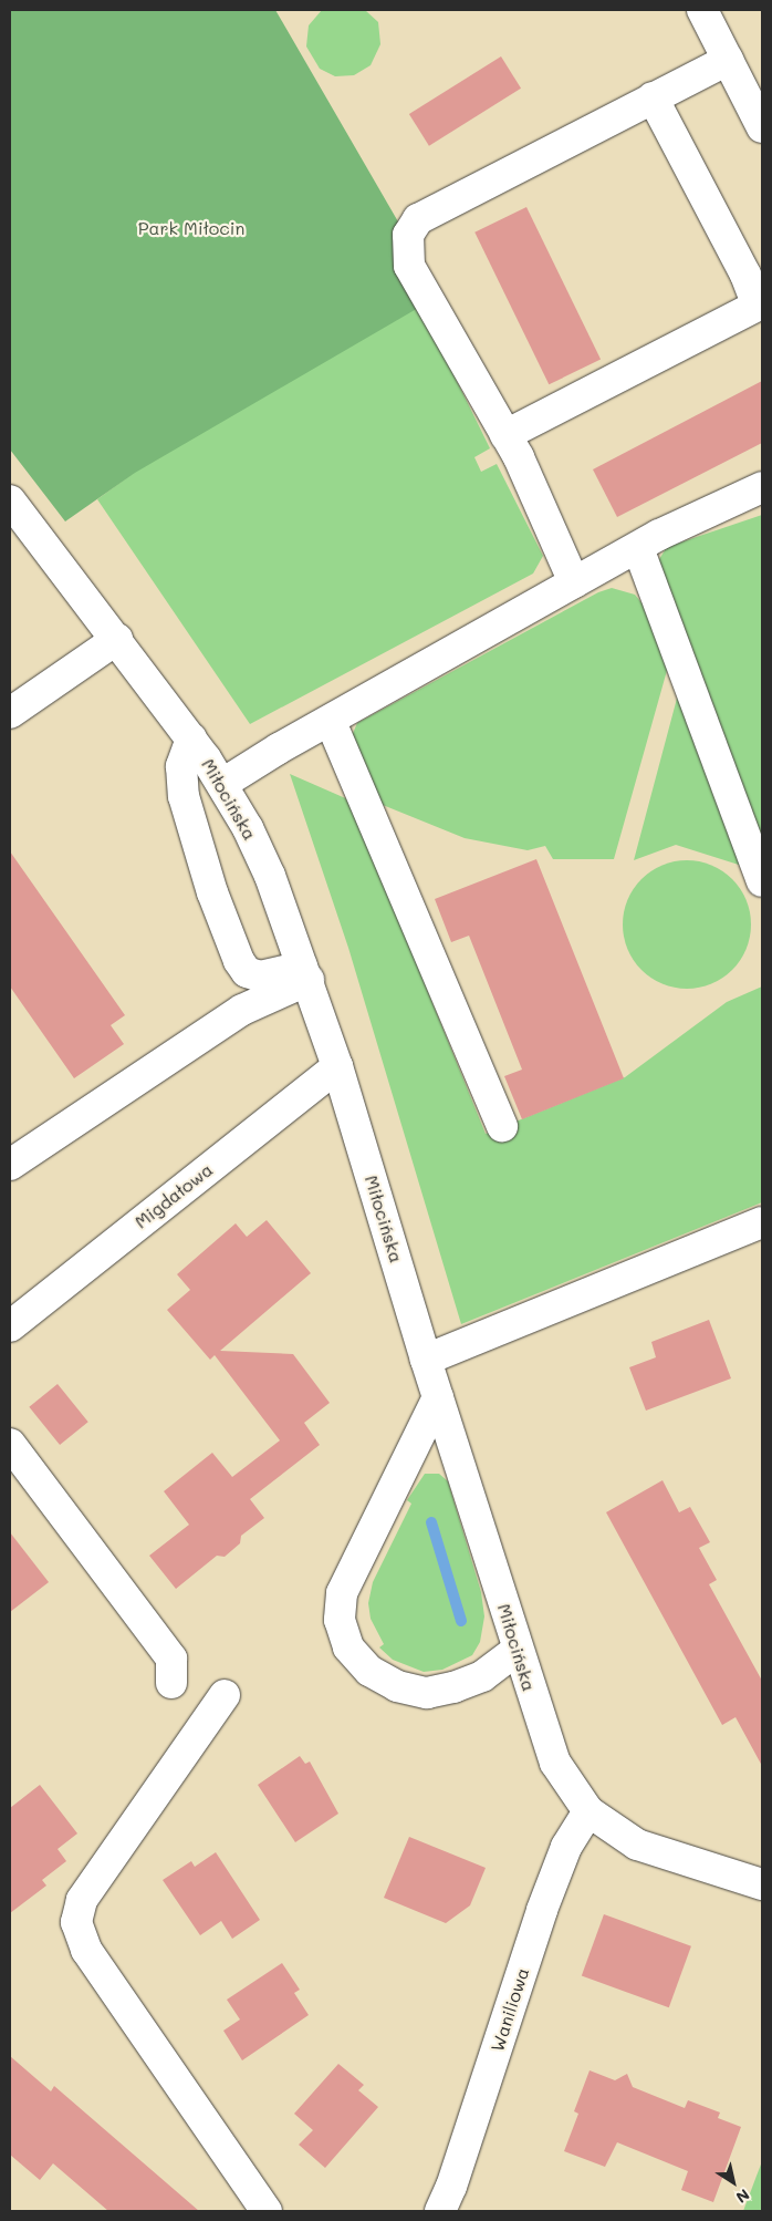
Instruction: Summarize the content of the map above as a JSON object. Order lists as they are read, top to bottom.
{
  "streets": {
    "street": ["Miłocińska", "Migdałowa", "Waniliowa"]
  },
  "crossings": [
    ["Miłocińska", "Migdałowa"],
    ["Miłocińska", "Waniliowa"]
  ],
  "parks": ["Park Miłocin"],
  "north": "bottom right"
}
